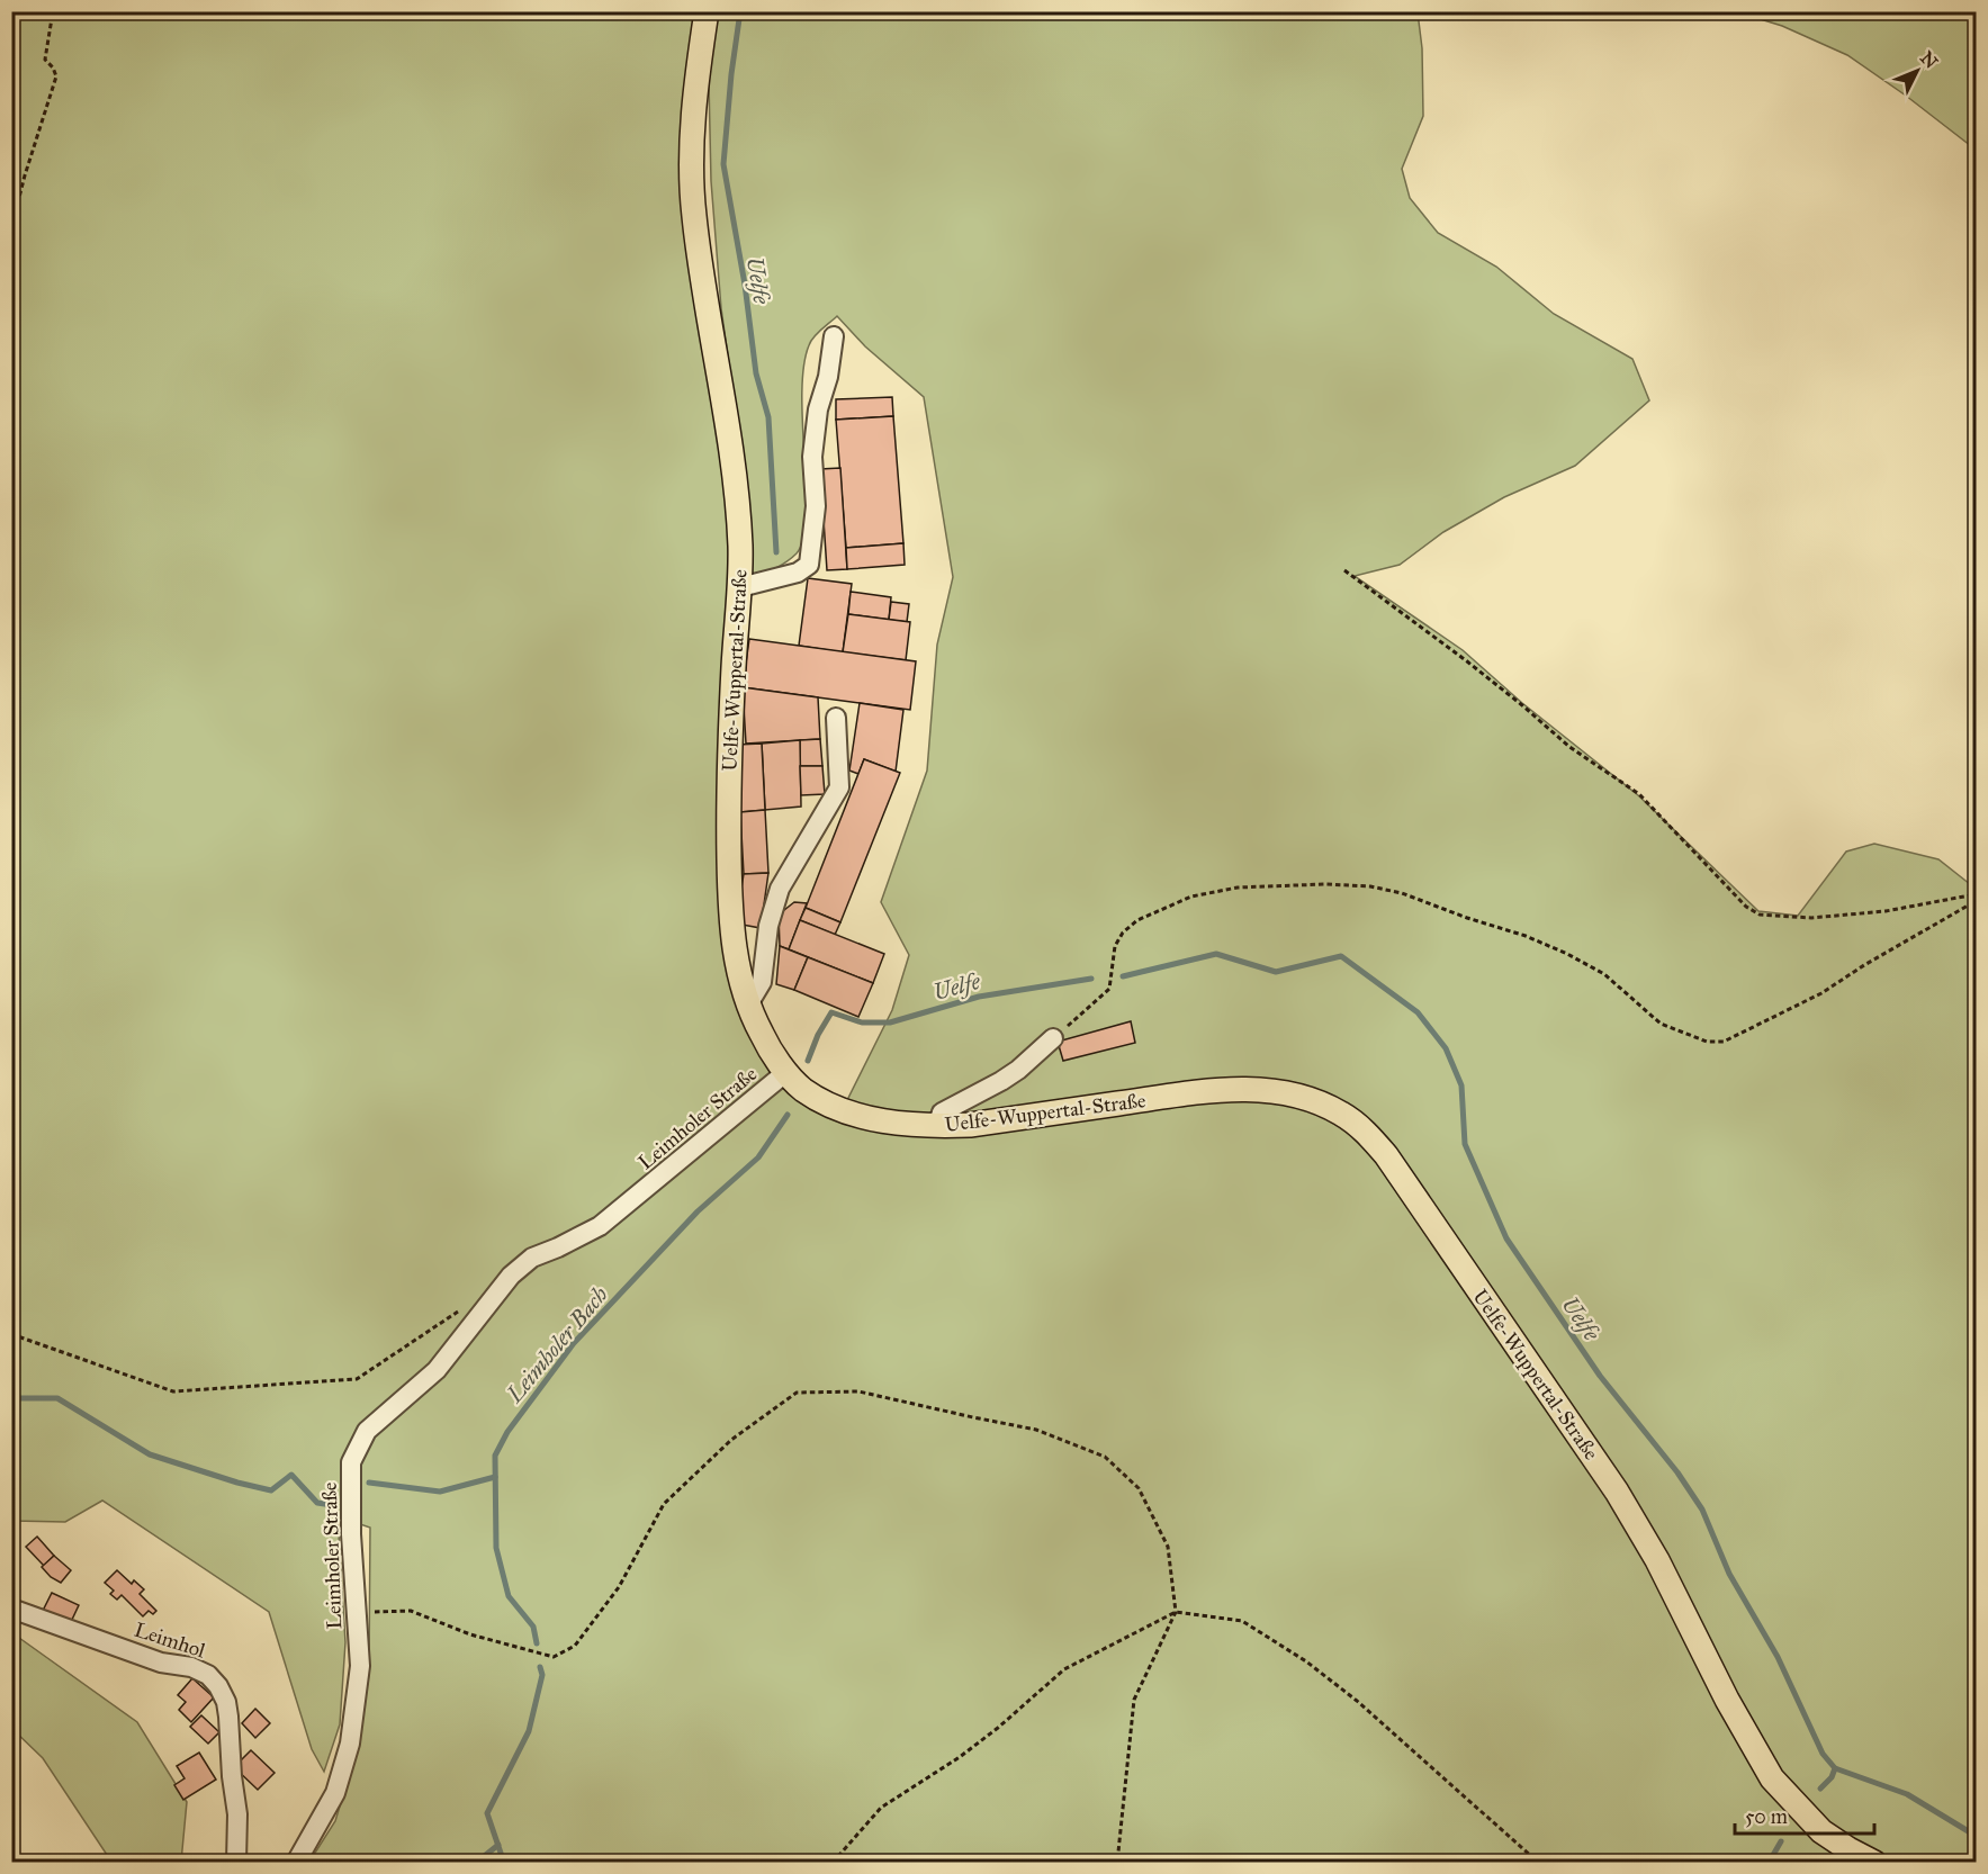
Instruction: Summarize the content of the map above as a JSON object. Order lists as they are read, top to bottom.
{
  "streets": {
    "main road": ["Uelfe-Wuppertal-Straße"],
    "street": ["Leimholer Straße", "Leimhol"]
  },
  "crossings": [
    ["Uelfe-Wuppertal-Straße", "Leimholer Straße"]
  ],
  "water": ["Uelfe", "Leimholer Bach"],
  "scale_bar": "50 m",
  "north": "top right"
}
